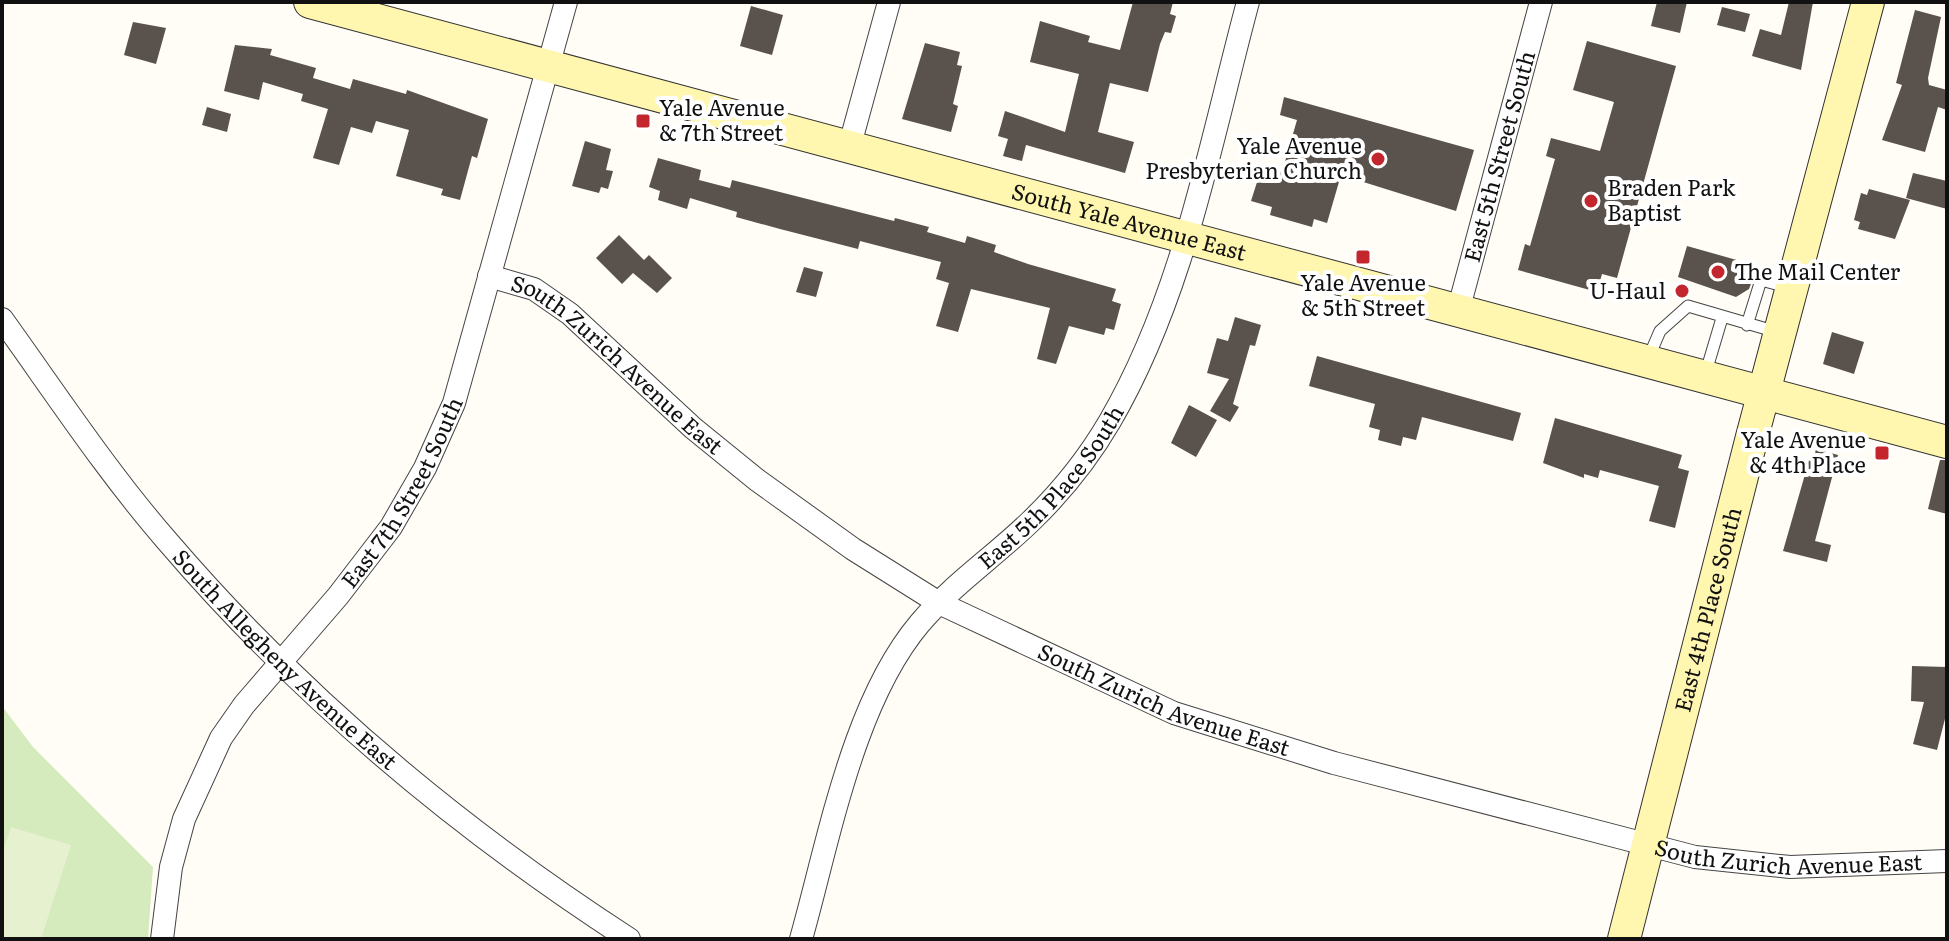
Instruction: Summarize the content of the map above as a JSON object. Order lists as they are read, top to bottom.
{
  "streets": {
    "main road": ["South Yale Avenue East", "East 4th Place South"],
    "street": [
      "East 5th Street South",
      "South Zurich Avenue East",
      "East 5th Place South",
      "East 7th Street South",
      "South Allegheny Avenue East"
    ]
  },
  "crossings": [
    ["East 5th Street South", "South Yale Avenue East"],
    ["South Yale Avenue East", "East 5th Place South"],
    ["South Yale Avenue East", "East 7th Street South"],
    ["South Yale Avenue East", "East 4th Place South"],
    ["South Zurich Avenue East", "East 5th Place South"],
    ["South Zurich Avenue East", "East 7th Street South"],
    ["South Zurich Avenue East", "East 4th Place South"],
    ["East 7th Street South", "South Allegheny Avenue East"]
  ],
  "places": {
    "transit": ["Yale Avenue & 7th Street", "Yale Avenue & 5th Street", "Yale Avenue & 4th Place"],
    "other": [
      "Yale Avenue Presbyterian Church",
      "Braden Park Baptist",
      "The Mail Center",
      "U-Haul"
    ]
  }
}
